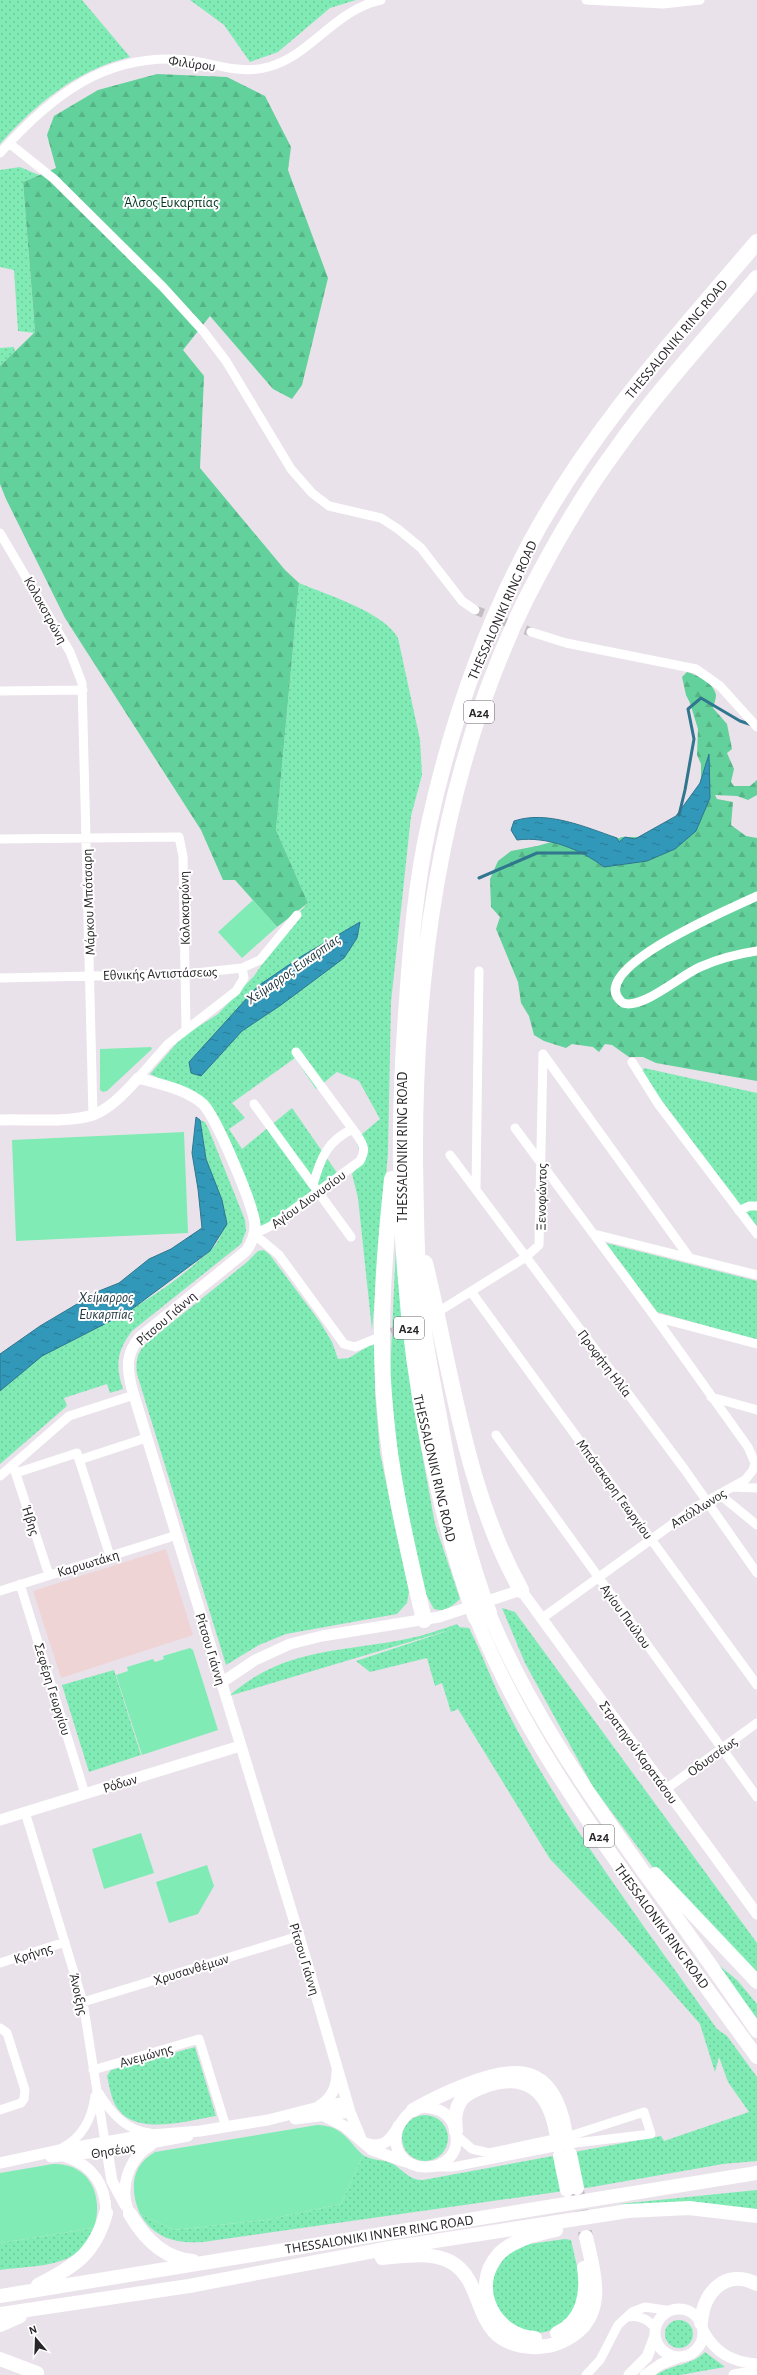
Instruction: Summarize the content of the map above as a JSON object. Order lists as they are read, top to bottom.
{
  "streets": {
    "highway": ["THESSALONIKI RING ROAD", "Α24", "THESSALONIKI INNER RING ROAD"],
    "street": [
      "Φιλύρου",
      "Κολοκοτρώνη",
      "Μάρκου Μπότσαρη",
      "Εθνικής Αντιστάσεως",
      "Ξενοφώντος",
      "Αγίου Διονυσίου",
      "Ρίτσου Γιάννη",
      "Προφήτη Ηλία",
      "Μπότσκαρη Γεωργίου",
      "Απόλλωνος",
      "Ήβης",
      "Καρυωτάκη",
      "Αγίου Παύλου",
      "Σεφέρη Γεωργίου",
      "Στρατηγού Καρατάσου",
      "Οδυσσέως",
      "Ρόδων",
      "Κρήνης",
      "Χρυσανθέμων",
      "Άνοιξης",
      "Ανεμώνης",
      "Θησέως"
    ]
  },
  "crossings": [
    ["Κολοκοτρώνη", "Μάρκου Μπότσαρη"],
    ["Κολοκοτρώνη", "Εθνικής Αντιστάσεως"],
    ["Μάρκου Μπότσαρη", "Εθνικής Αντιστάσεως"],
    ["Ξενοφώντος", "Προφήτη Ηλία"],
    ["Ξενοφώντος", "Μπότσκαρη Γεωργίου"],
    ["Αγίου Διονυσίου", "Ρίτσου Γιάννη"],
    ["Ρίτσου Γιάννη", "Καρυωτάκη"],
    ["Ρίτσου Γιάννη", "Ρόδων"],
    ["Ρίτσου Γιάννη", "Χρυσανθέμων"],
    ["Ρίτσου Γιάννη", "Θησέως"],
    ["Προφήτη Ηλία", "Απόλλωνος"],
    ["Μπότσκαρη Γεωργίου", "Απόλλωνος"],
    ["Απόλλωνος", "Αγίου Παύλου"],
    ["Απόλλωνος", "Στρατηγού Καρατάσου"],
    ["Ήβης", "Καρυωτάκη"],
    ["Καρυωτάκη", "Σεφέρη Γεωργίου"],
    ["Αγίου Παύλου", "Οδυσσέως"],
    ["Σεφέρη Γεωργίου", "Ρόδων"],
    ["Στρατηγού Καρατάσου", "Οδυσσέως"],
    ["Ρόδων", "Άνοιξης"],
    ["Κρήνης", "Άνοιξης"],
    ["Χρυσανθέμων", "Άνοιξης"],
    ["Άνοιξης", "Ανεμώνης"],
    ["Άνοιξης", "Θησέως"],
    ["Ανεμώνης", "Θησέως"]
  ],
  "water": ["Χείμαρρος Ευκαρπίας"],
  "parks": ["Άλσος Ευκαρπίας"],
  "north": "top"
}
